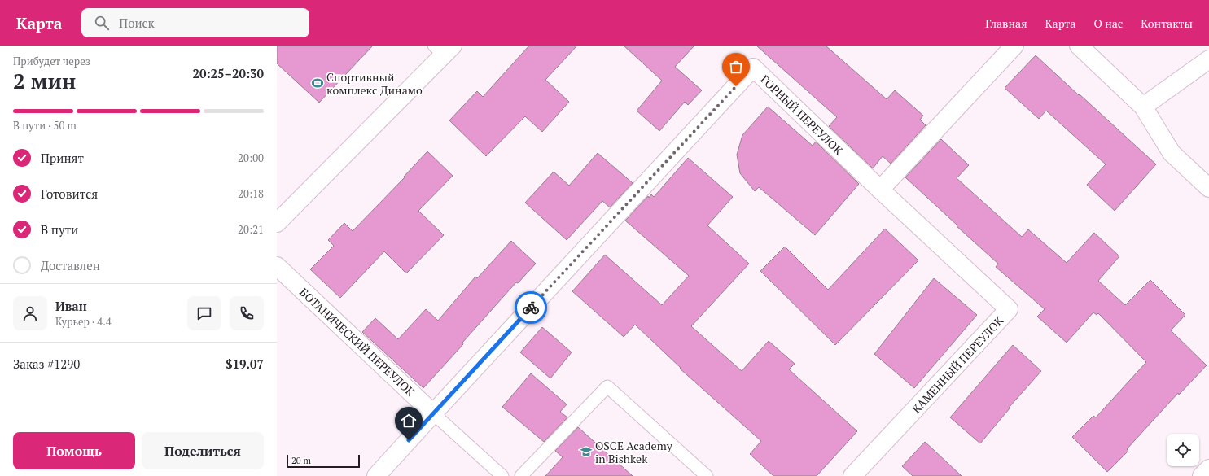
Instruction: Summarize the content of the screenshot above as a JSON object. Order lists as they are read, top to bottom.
{
  "streets": {
    "street": ["ГОРНЫЙ ПЕРЕУЛОК", "БОТАНИЧЕСКИЙ ПЕРЕУЛОК", "КАМЕННЫЙ ПЕРЕУЛОК"]
  },
  "crossings": [
    ["ГОРНЫЙ ПЕРЕУЛОК", "БОТАНИЧЕСКИЙ ПЕРЕУЛОК"],
    ["ГОРНЫЙ ПЕРЕУЛОК", "КАМЕННЫЙ ПЕРЕУЛОК"]
  ],
  "places": {
    "sports": ["Спортивный комплекс Динамо"],
    "school or university": ["OSCE Academy in Bishkek"]
  },
  "scale_bar": "20 m",
  "page": {
    "header": "Карта",
    "search": "Поиск",
    "nav": [
      "Главная",
      "Карта",
      "О нас",
      "Контакты"
    ],
    "heading": ["2 мин", "Прибудет через", "20:25–20:30"],
    "panel": [
      "Иван",
      "Курьер · 4.4",
      "Заказ #1290",
      "$19.07"
    ],
    "bar": "В пути · 50 m",
    "list": [
      ["Принят", "20:00"],
      ["Готовится", "20:18"],
      ["В пути", "20:21"],
      "Доставлен"
    ],
    "buttons": ["Помощь", "Поделиться"],
    "scale": "20 m"
  }
}
